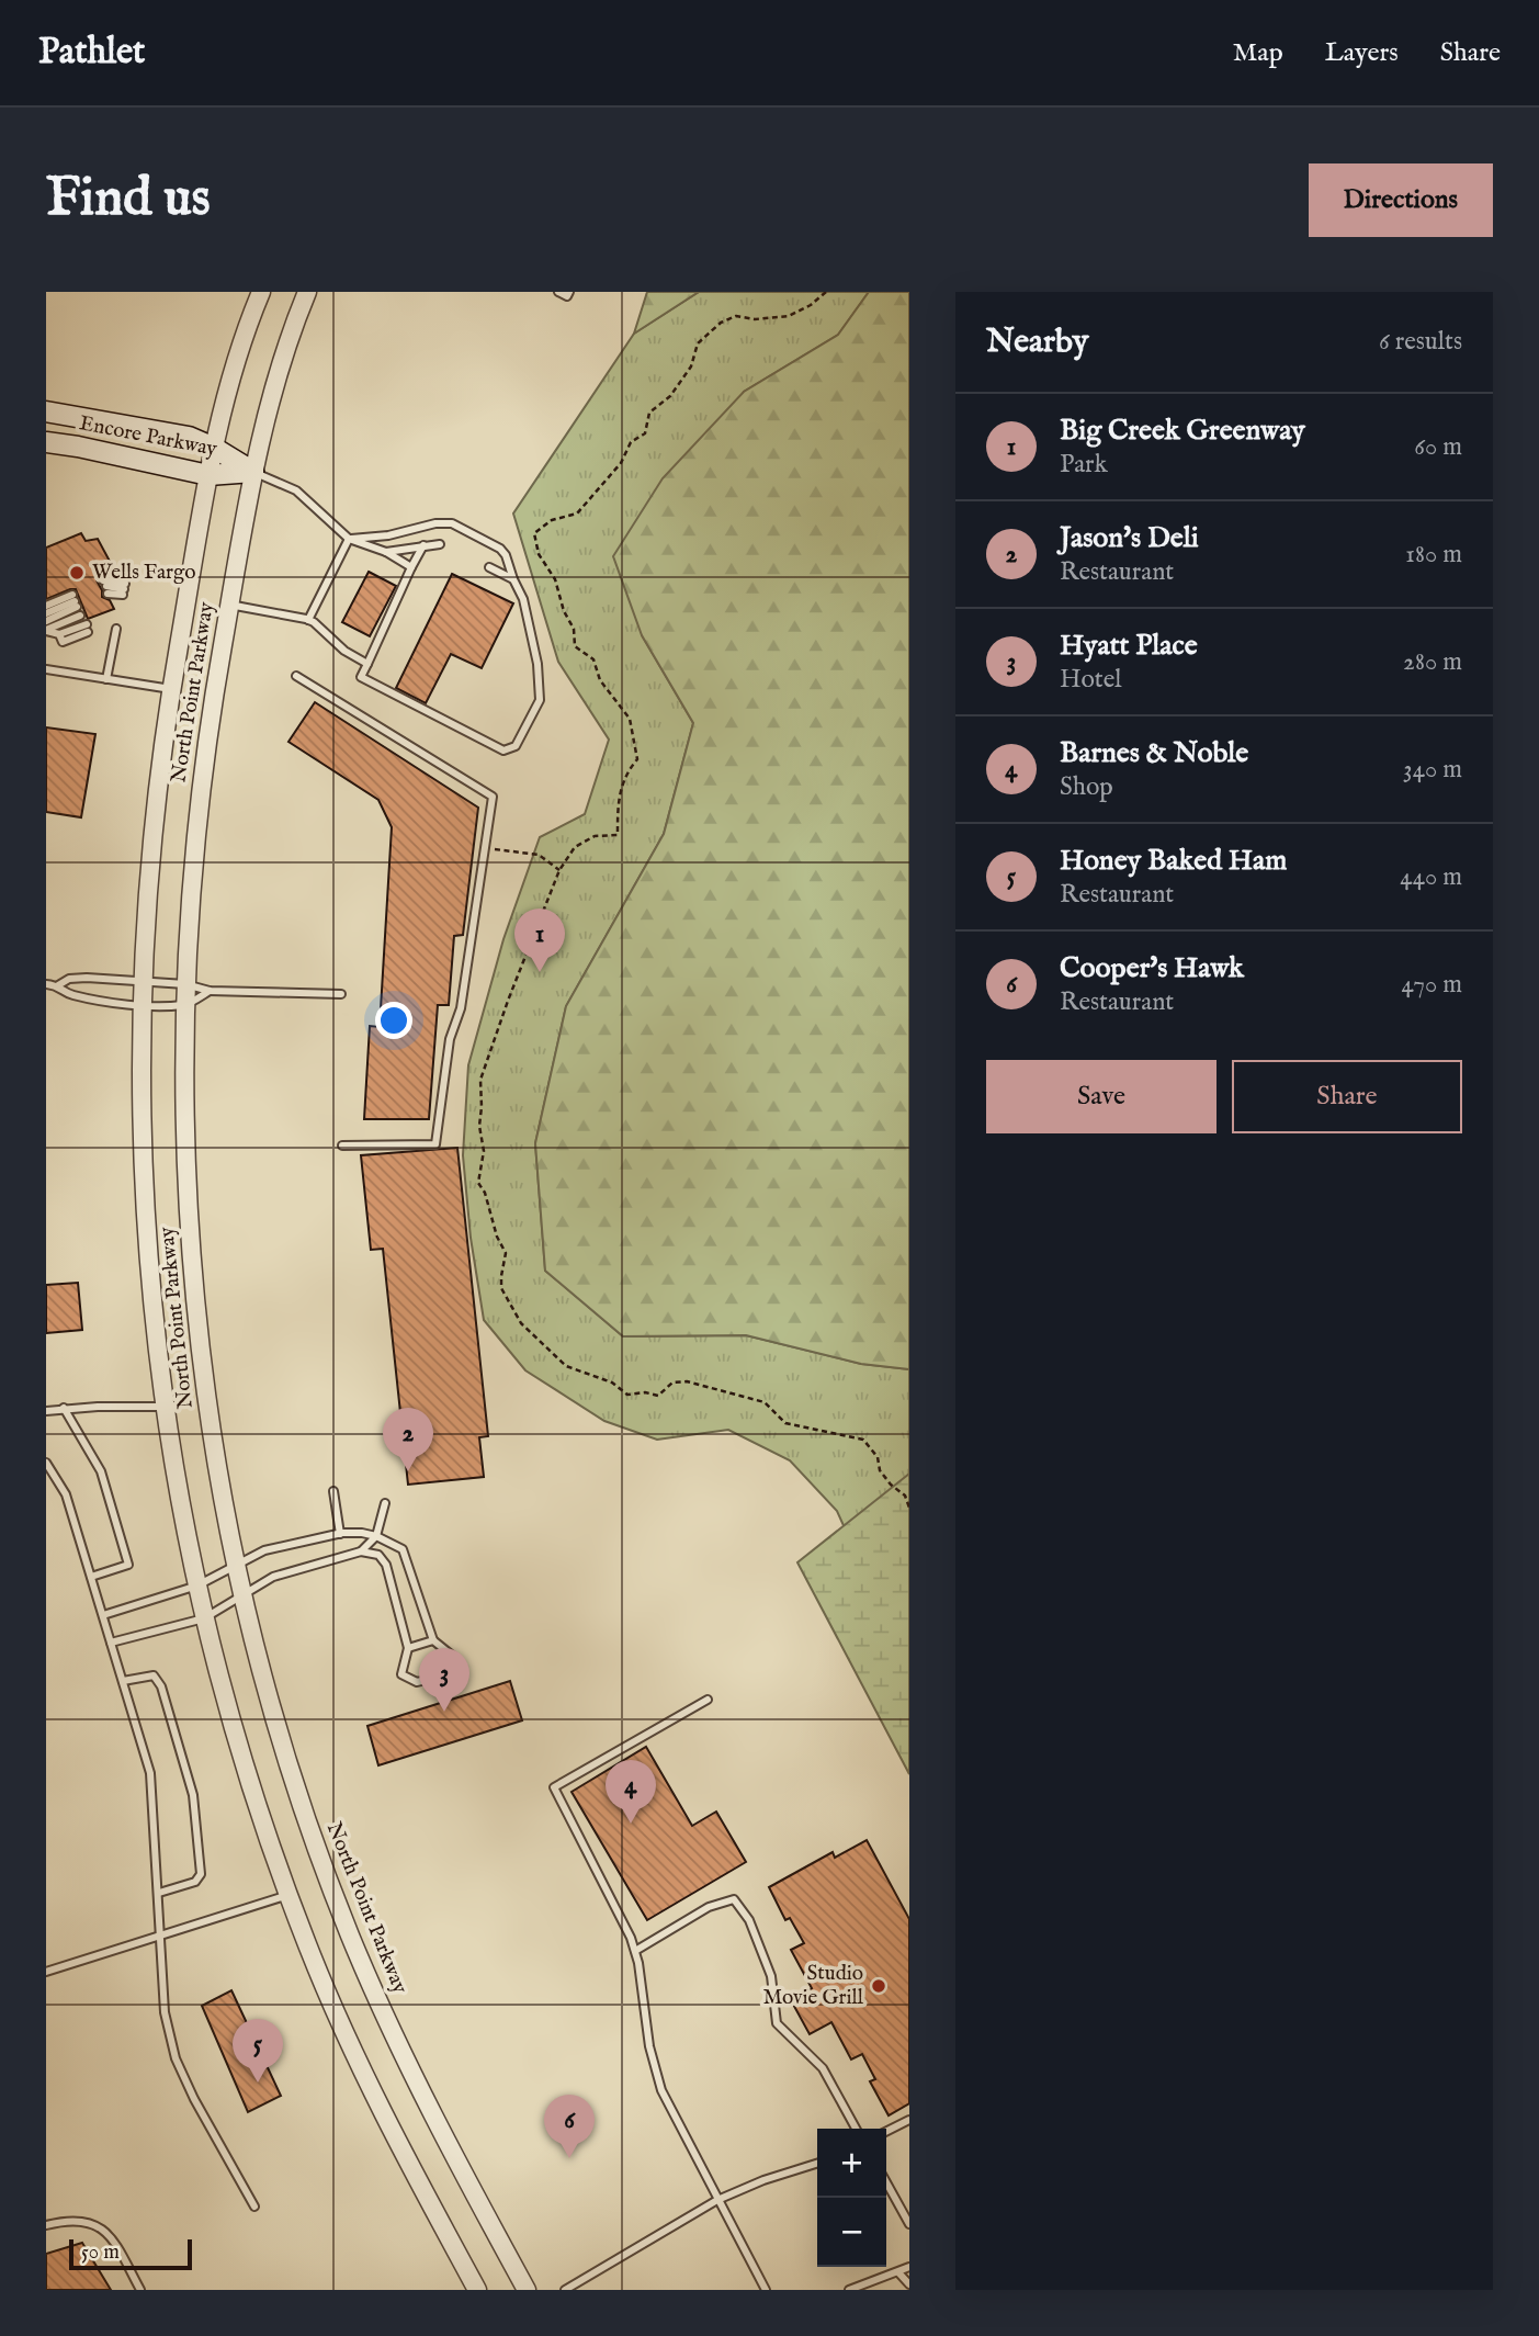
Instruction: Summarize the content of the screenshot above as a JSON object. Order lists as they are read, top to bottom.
{
  "streets": {
    "main road": ["Encore Parkway"],
    "street": ["North Point Parkway"]
  },
  "crossings": [
    ["Encore Parkway", "North Point Parkway"]
  ],
  "places": ["Wells Fargo", "Studio Movie Grill"],
  "scale_bar": "50 m",
  "page": {
    "header": "Pathlet",
    "nav": ["Map", "Layers", "Share"],
    "buttons": [
      "Directions",
      ["Save", "Share"]
    ],
    "title": "Find us",
    "heading": ["Nearby", "6 results"],
    "list": [
      {
        "mark": "1",
        "name": "Big Creek Greenway",
        "note": "Park",
        "value": "60 m"
      },
      {
        "mark": "2",
        "name": "Jason's Deli",
        "note": "Restaurant",
        "value": "180 m"
      },
      {
        "mark": "3",
        "name": "Hyatt Place",
        "note": "Hotel",
        "value": "280 m"
      },
      {
        "mark": "4",
        "name": "Barnes & Noble",
        "note": "Shop",
        "value": "340 m"
      },
      {
        "mark": "5",
        "name": "Honey Baked Ham",
        "note": "Restaurant",
        "value": "440 m"
      },
      {
        "mark": "6",
        "name": "Cooper's Hawk",
        "note": "Restaurant",
        "value": "470 m"
      }
    ],
    "pins": [
      "1",
      "2",
      "3",
      "4",
      "5",
      "6"
    ],
    "map_buttons": ["+", "−"],
    "scale": "50 m"
  }
}
